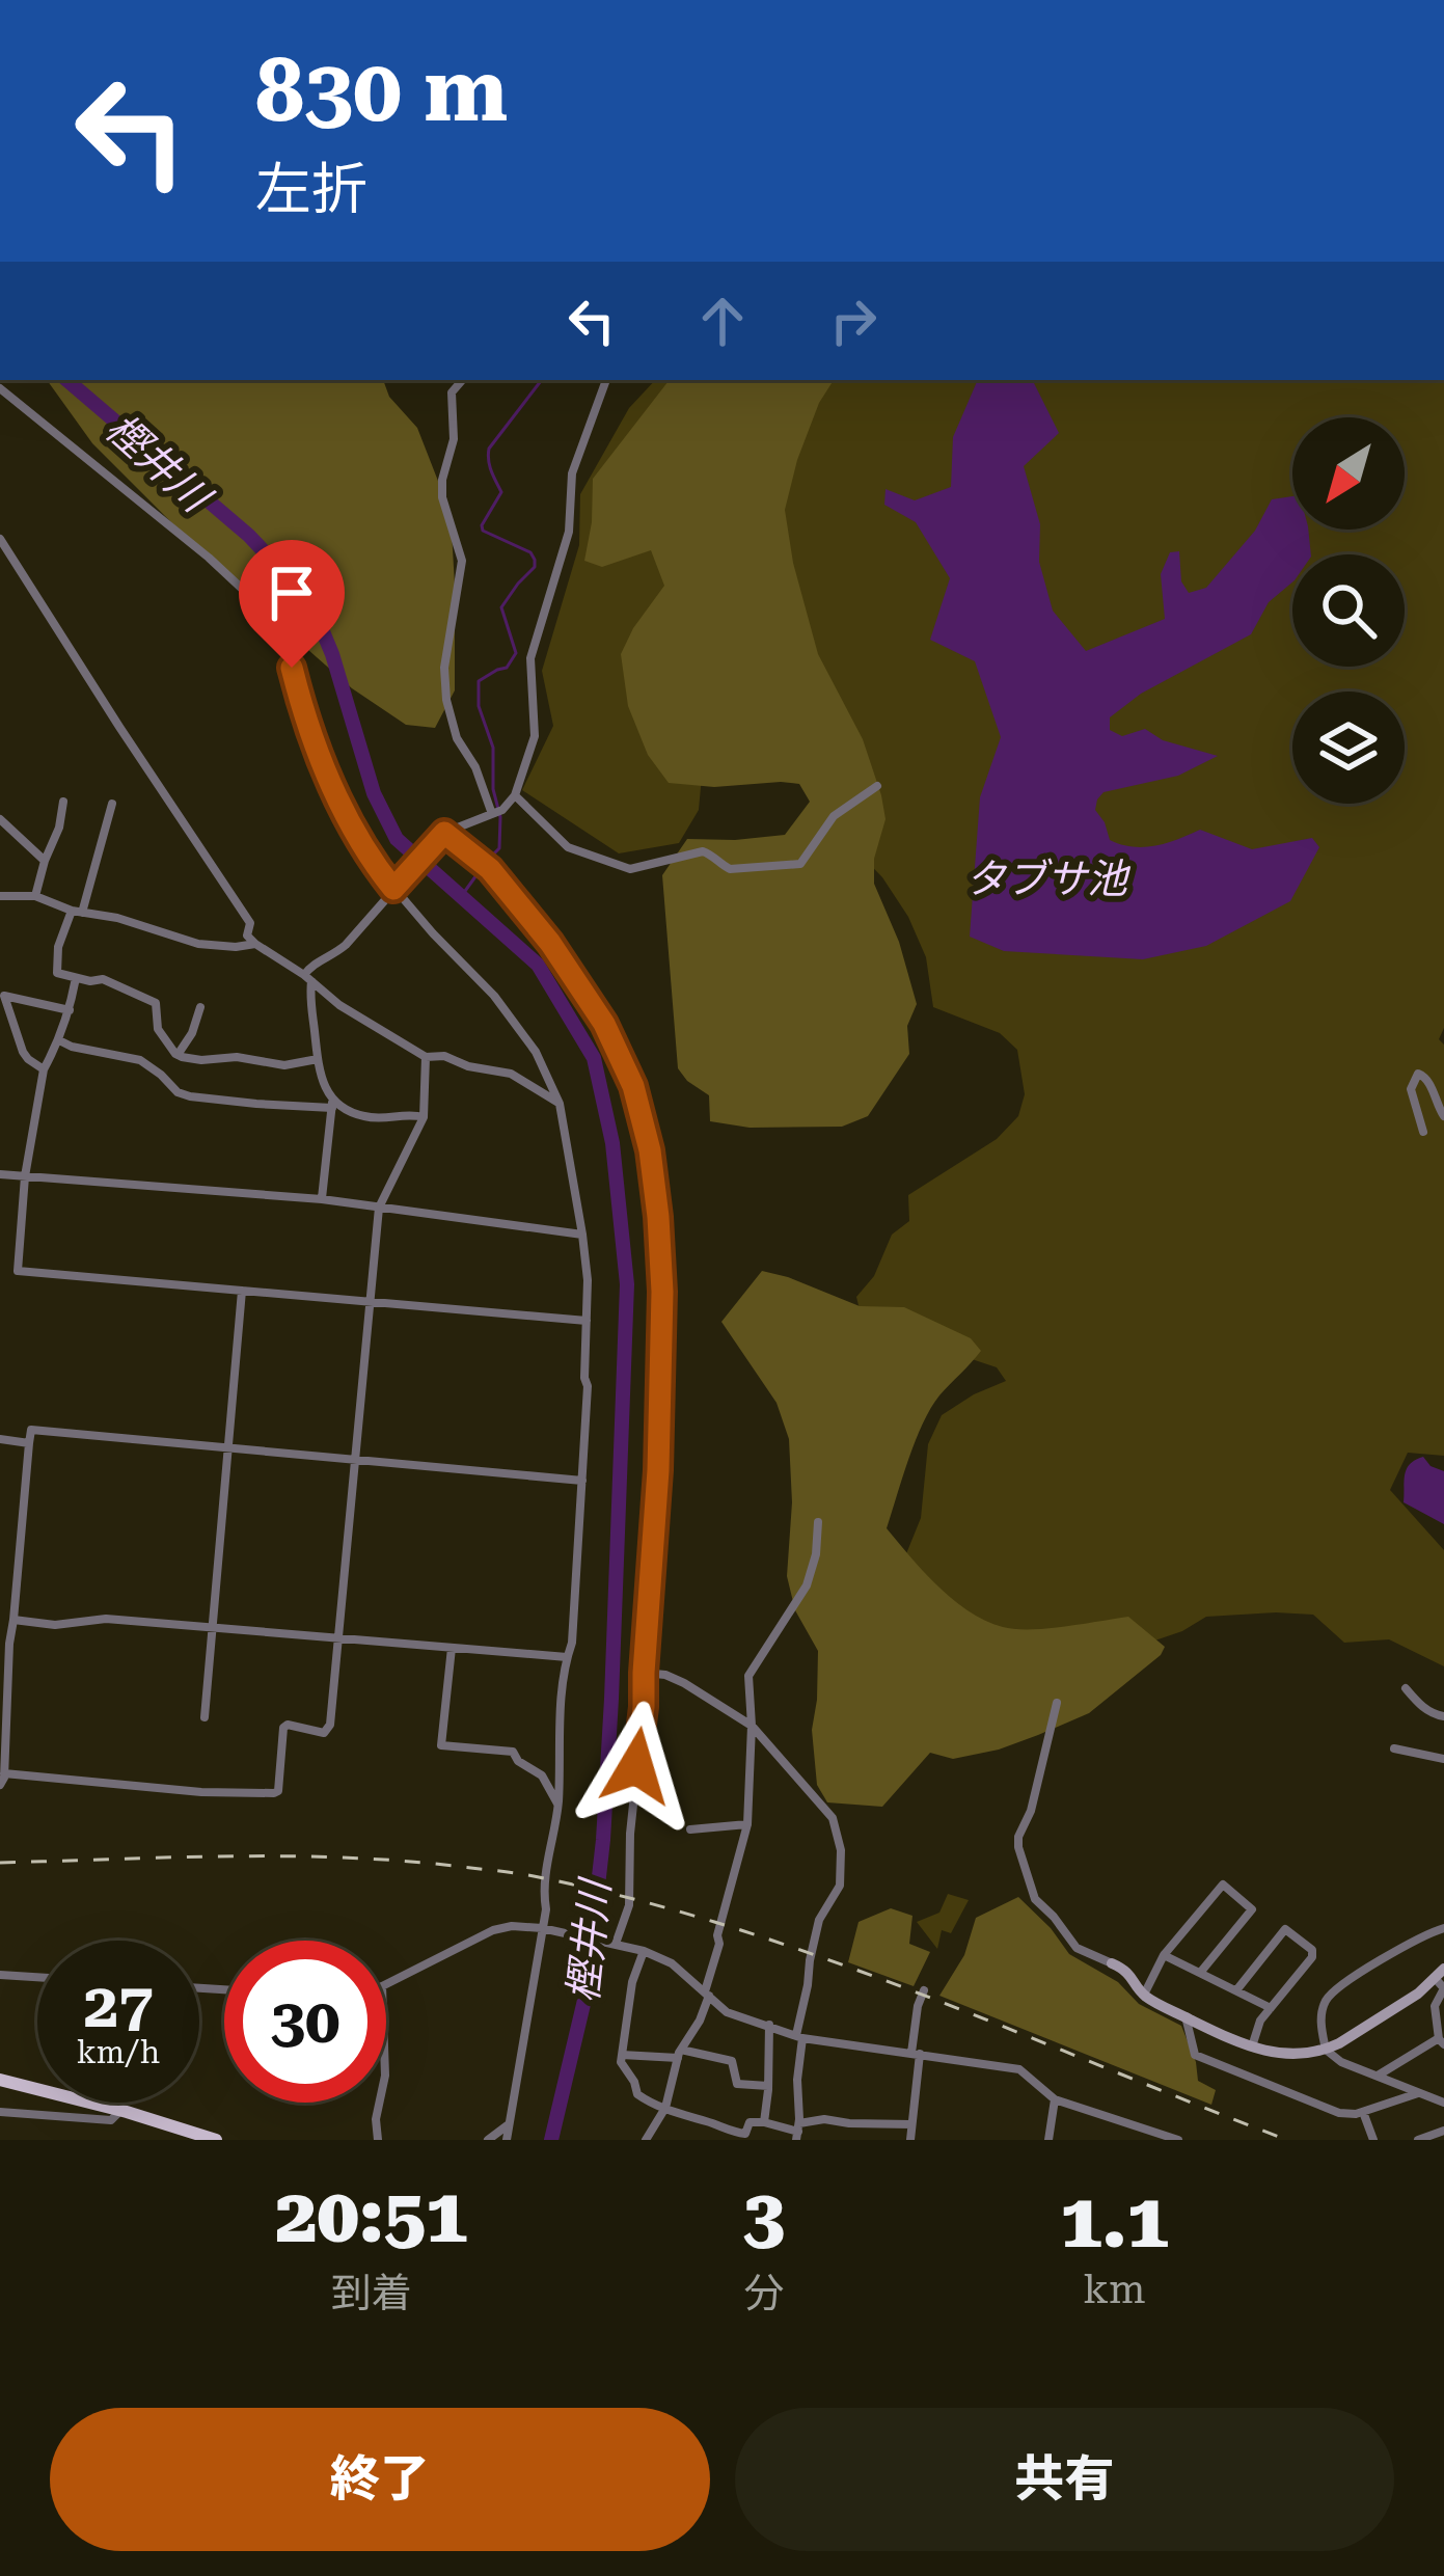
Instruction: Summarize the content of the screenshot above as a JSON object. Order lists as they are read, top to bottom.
{
  "water": ["樫井川", "タブサ池"],
  "north": "bottom left",
  "page": {
    "turn": ["830 m", "左折"],
    "speed": "27 km/h",
    "limit": "30",
    "eta": [
      "20:51",
      "到着",
      "3",
      "分",
      "1.1",
      "km"
    ],
    "buttons": ["終了", "共有"]
  }
}
